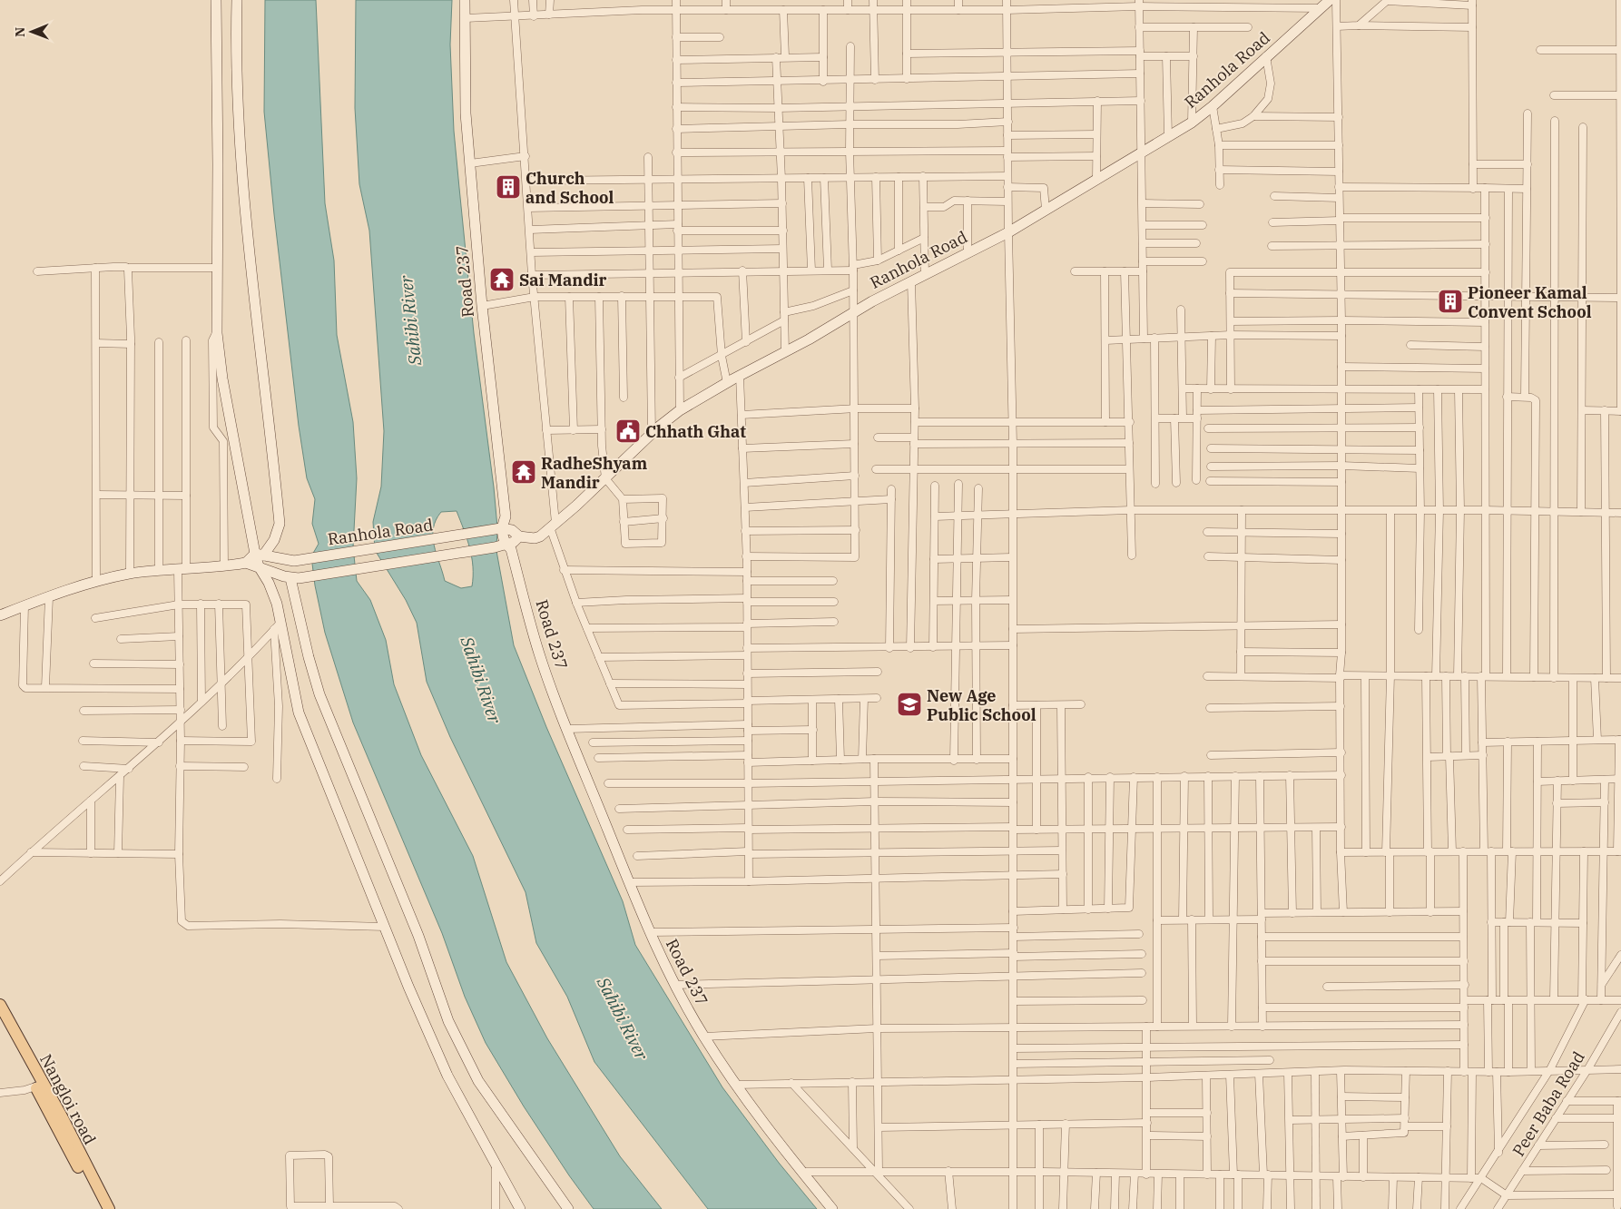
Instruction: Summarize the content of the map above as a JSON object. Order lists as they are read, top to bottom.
{
  "streets": {
    "main road": ["Nangloi road"],
    "street": ["Ranhola Road", "Road 237", "Peer Baba Road"]
  },
  "crossings": [
    ["Ranhola Road", "Road 237"]
  ],
  "water": ["Sahibi River"],
  "places": {
    "building": ["Church and School", "Pioneer Kamal Convent School"],
    "temple": ["Sai Mandir", "RadheShyam Mandir"],
    "public building": ["Chhath Ghat"],
    "school or university": ["New Age Public School"]
  },
  "north": "left"
}
